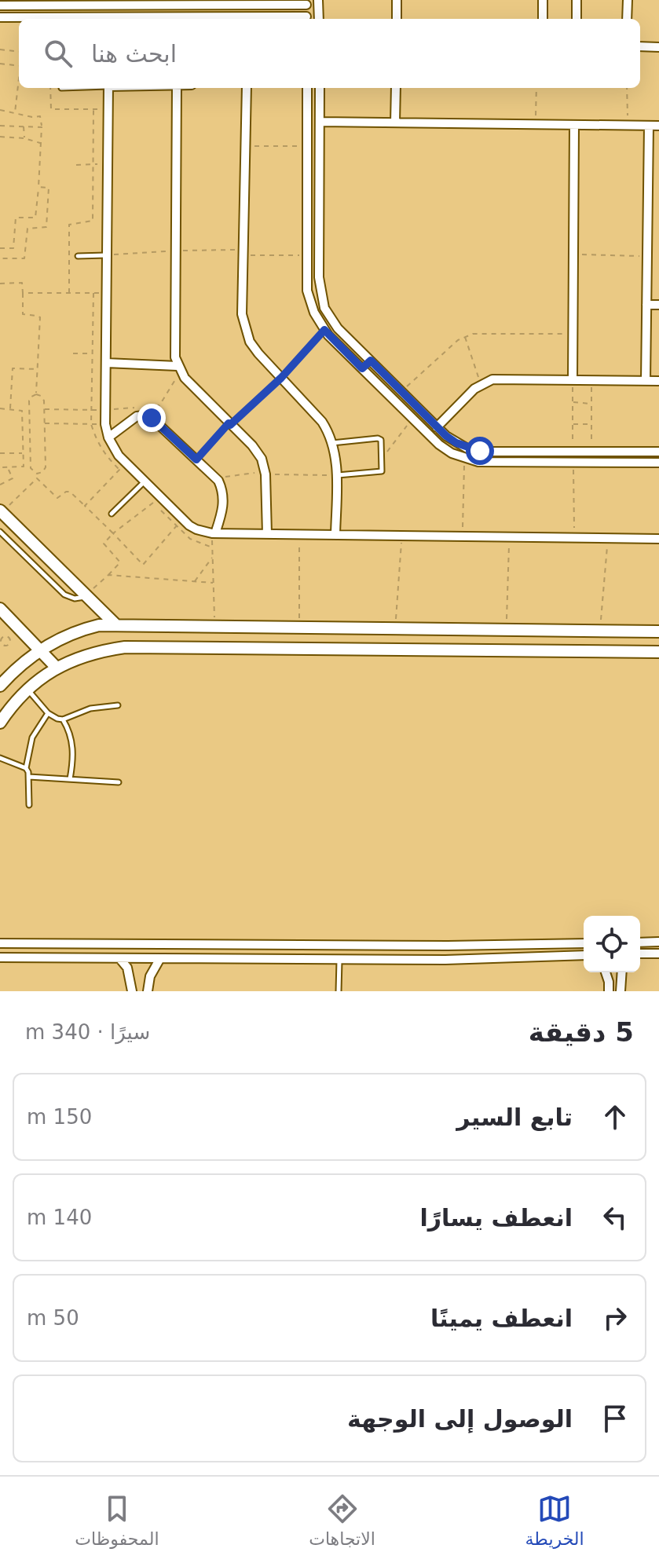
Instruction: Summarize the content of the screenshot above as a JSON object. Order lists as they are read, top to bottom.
{
  "page": {
    "search": "ابحث هنا",
    "heading": ["5 دقيقة", "سيرًا · 340 m"],
    "list": [
      ["تابع السير", "150 m"],
      ["انعطف يسارًا", "140 m"],
      ["انعطف يمينًا", "50 m"],
      "الوصول إلى الوجهة"
    ],
    "nav": ["الخريطة", "الاتجاهات", "المحفوظات"]
  }
}
